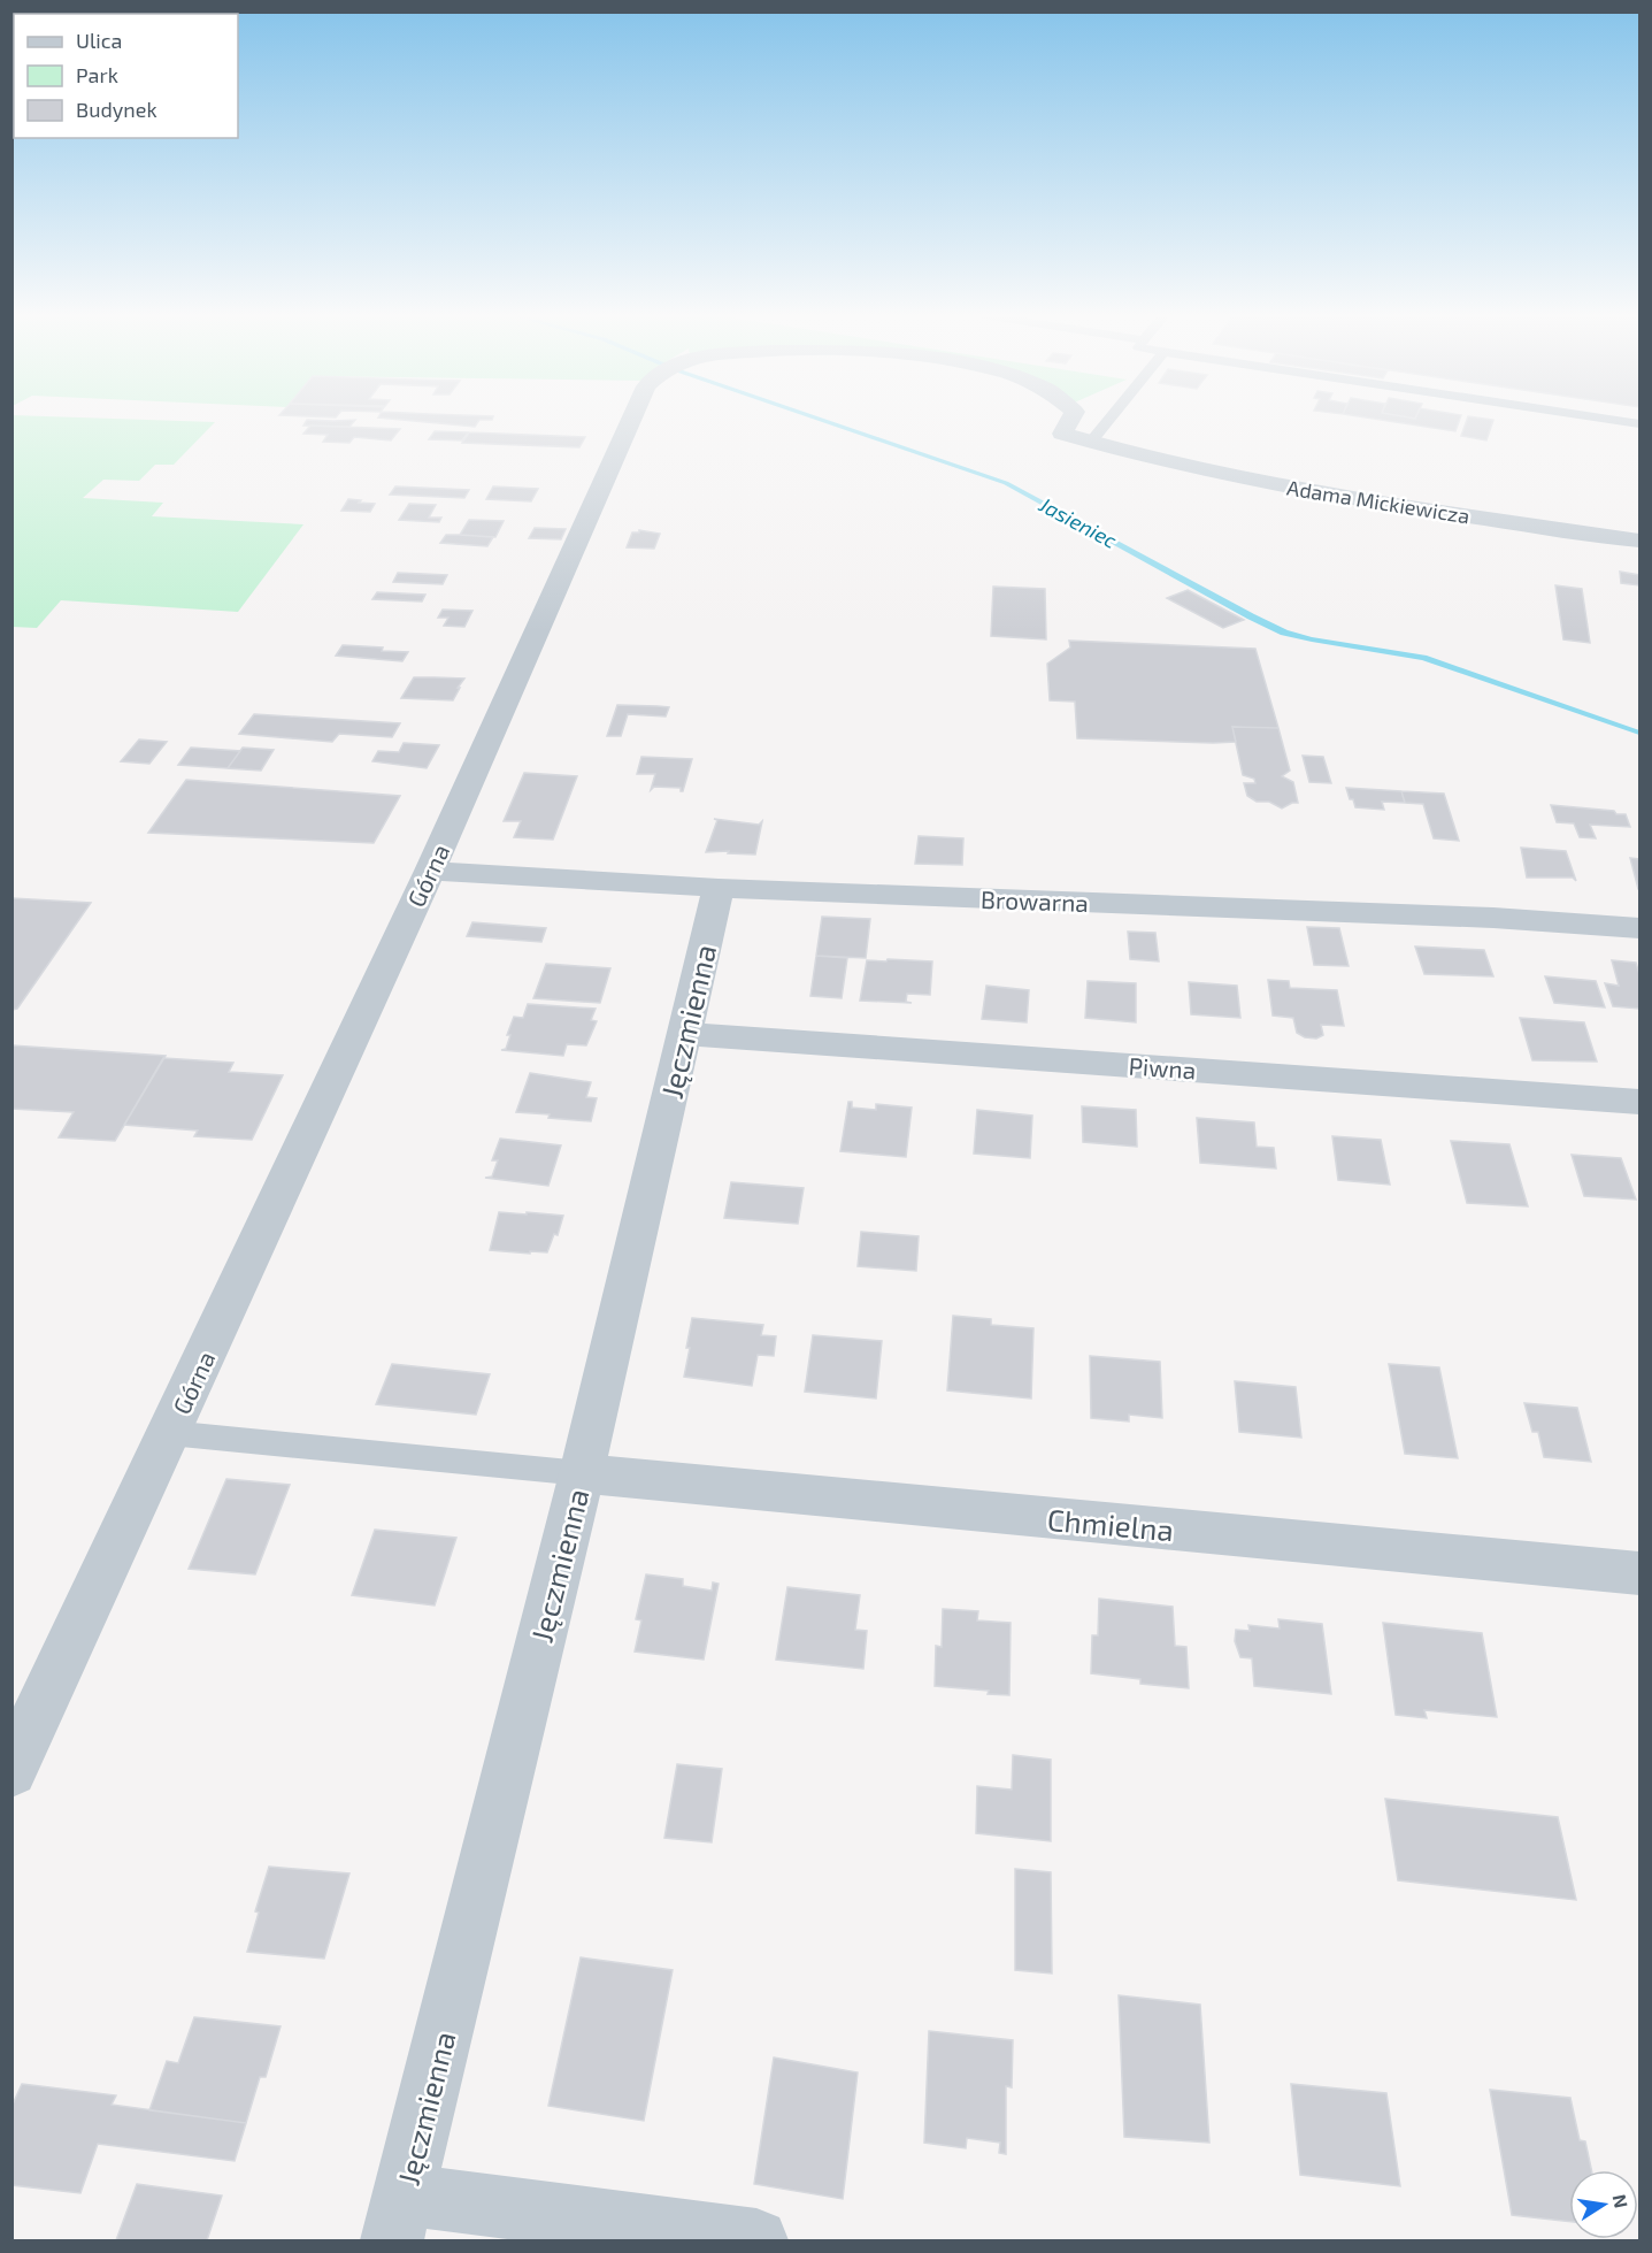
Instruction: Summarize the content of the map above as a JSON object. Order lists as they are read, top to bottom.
{
  "streets": {
    "street": [
      "Adama Mickiewicza",
      "Górna",
      "Browarna",
      "Jęczmienna",
      "Piwna",
      "Chmielna"
    ]
  },
  "crossings": [
    ["Górna", "Browarna"],
    ["Browarna", "Jęczmienna"],
    ["Jęczmienna", "Piwna"],
    ["Jęczmienna", "Chmielna"]
  ],
  "water": ["Jasieniec"],
  "legend": ["Ulica", "Park", "Budynek"],
  "north": "right"
}
